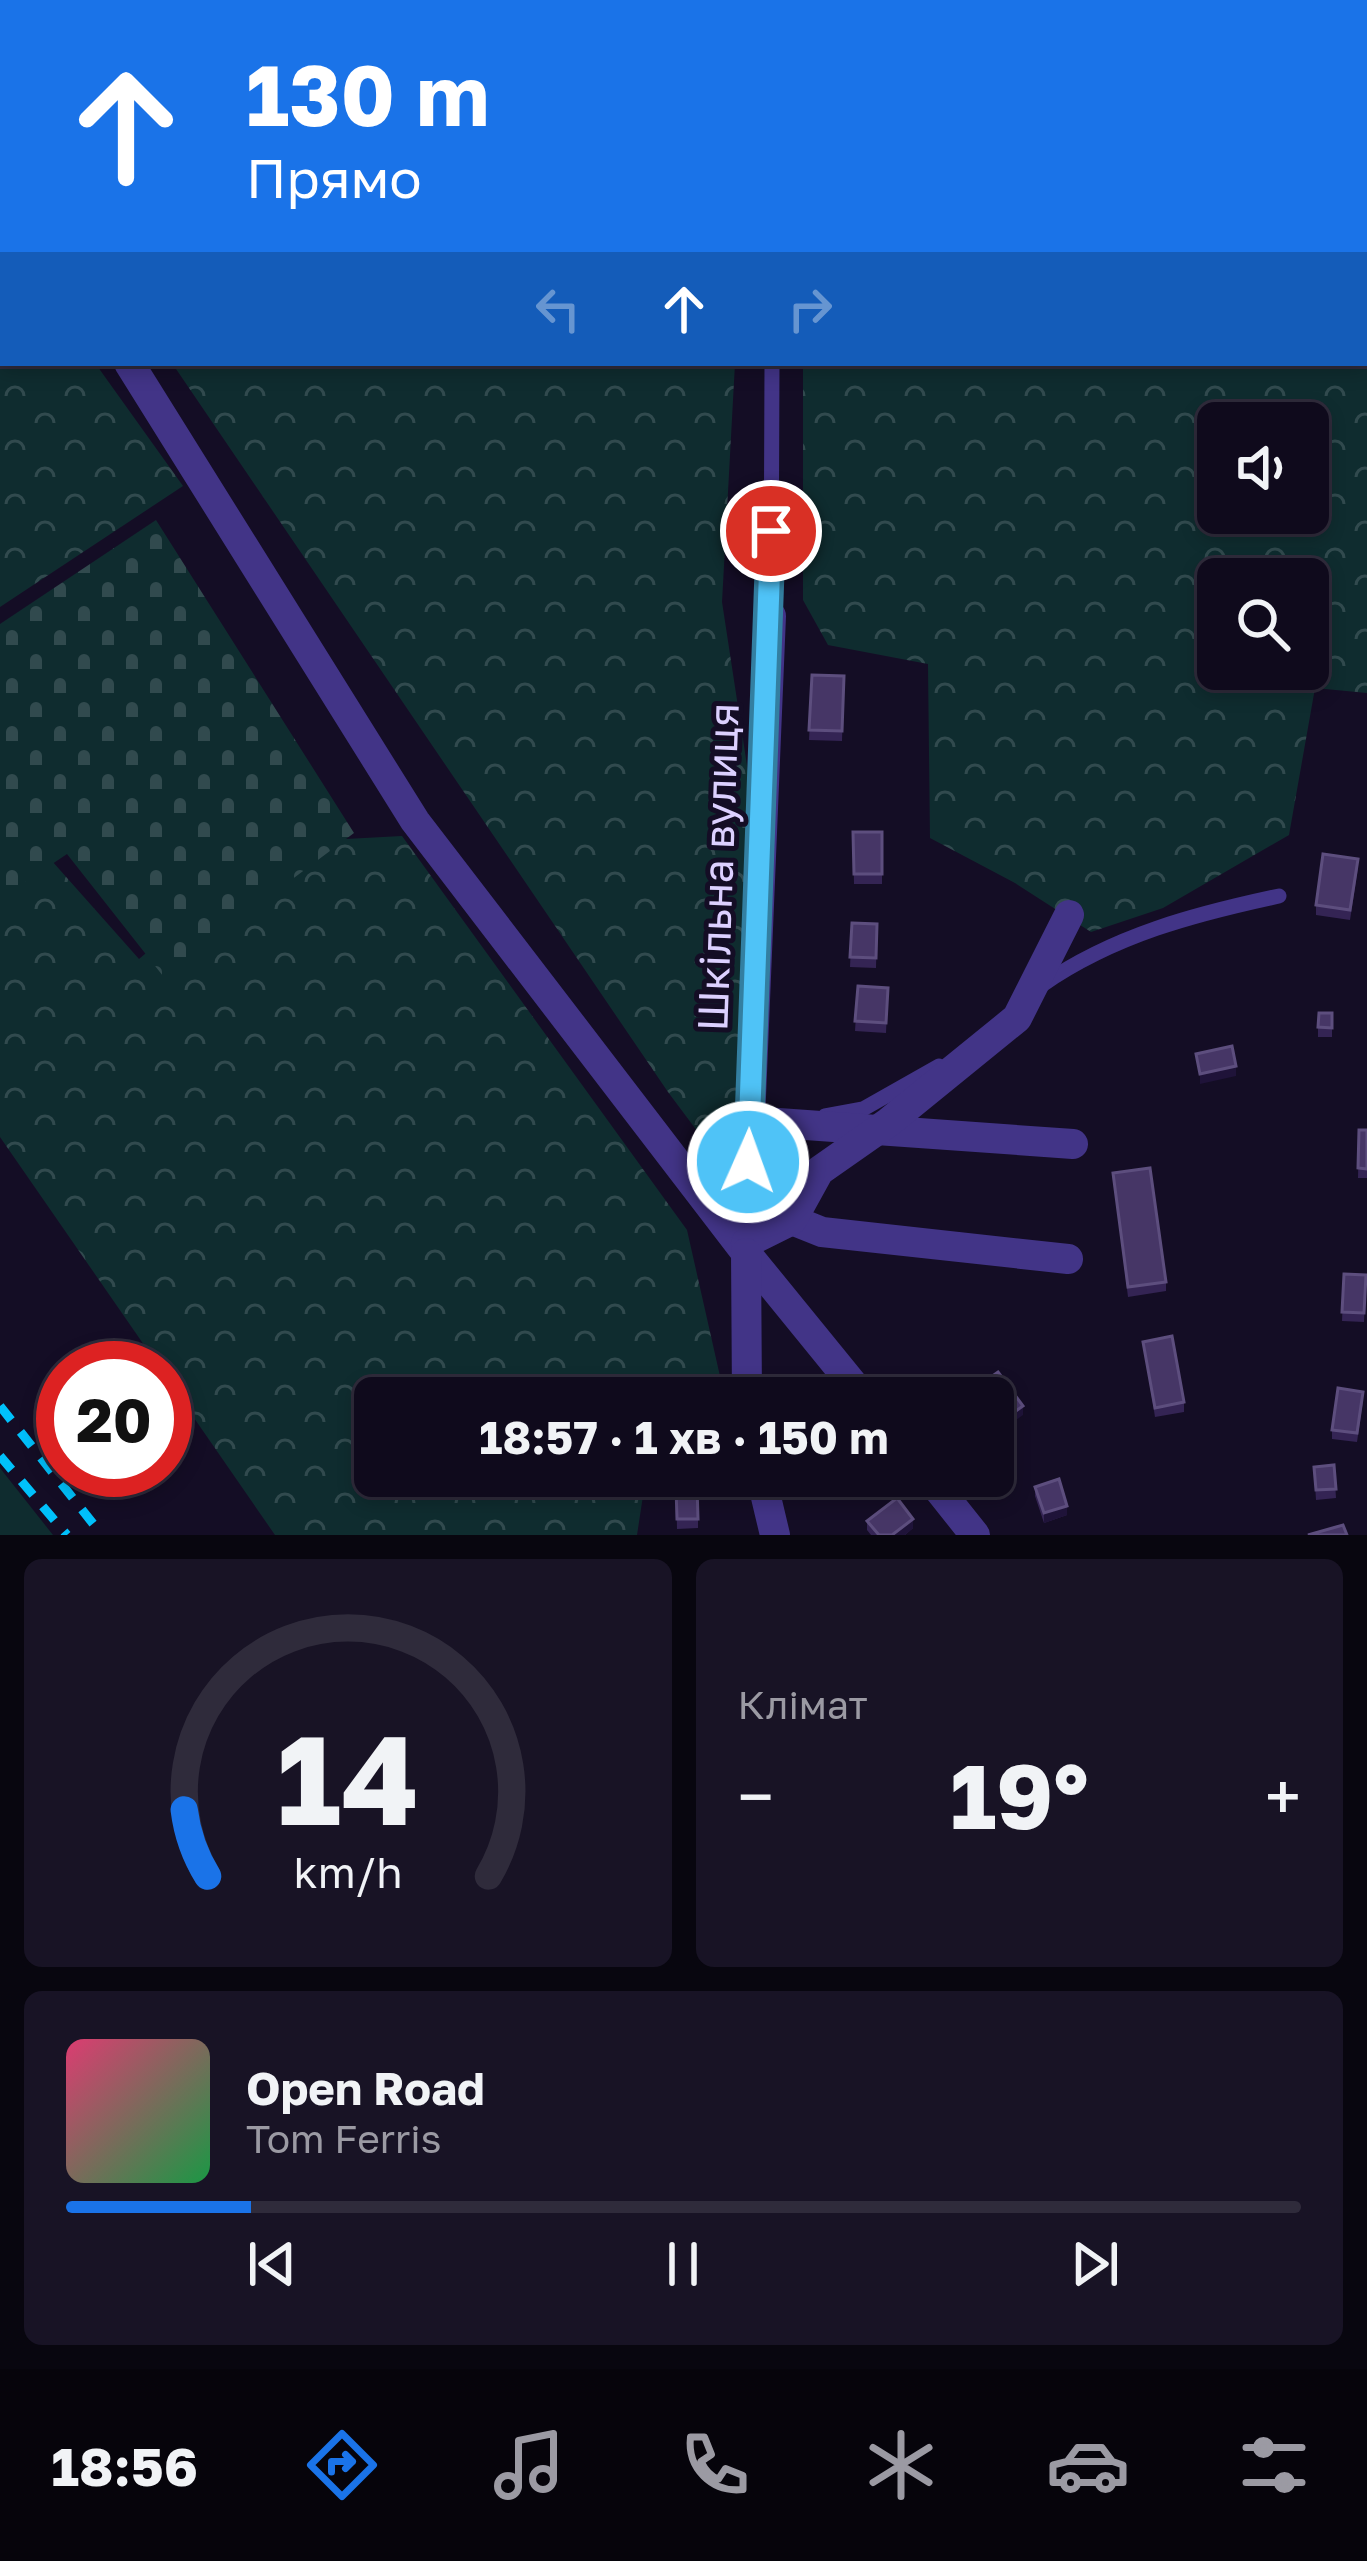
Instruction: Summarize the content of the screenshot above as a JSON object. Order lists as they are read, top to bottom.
{
  "streets": {
    "street": ["Шкільна вулиця"]
  },
  "page": {
    "turn": ["130 m", "Прямо"],
    "limit": "20",
    "trip": "18:57 · 1 хв · 150 m",
    "tile": "Клімат",
    "heat": ["−", "19°", "+"],
    "song": ["Open Road", "Tom Ferris"],
    "tabs": "18:56",
    "gauge": ["14", "km/h"]
  }
}
